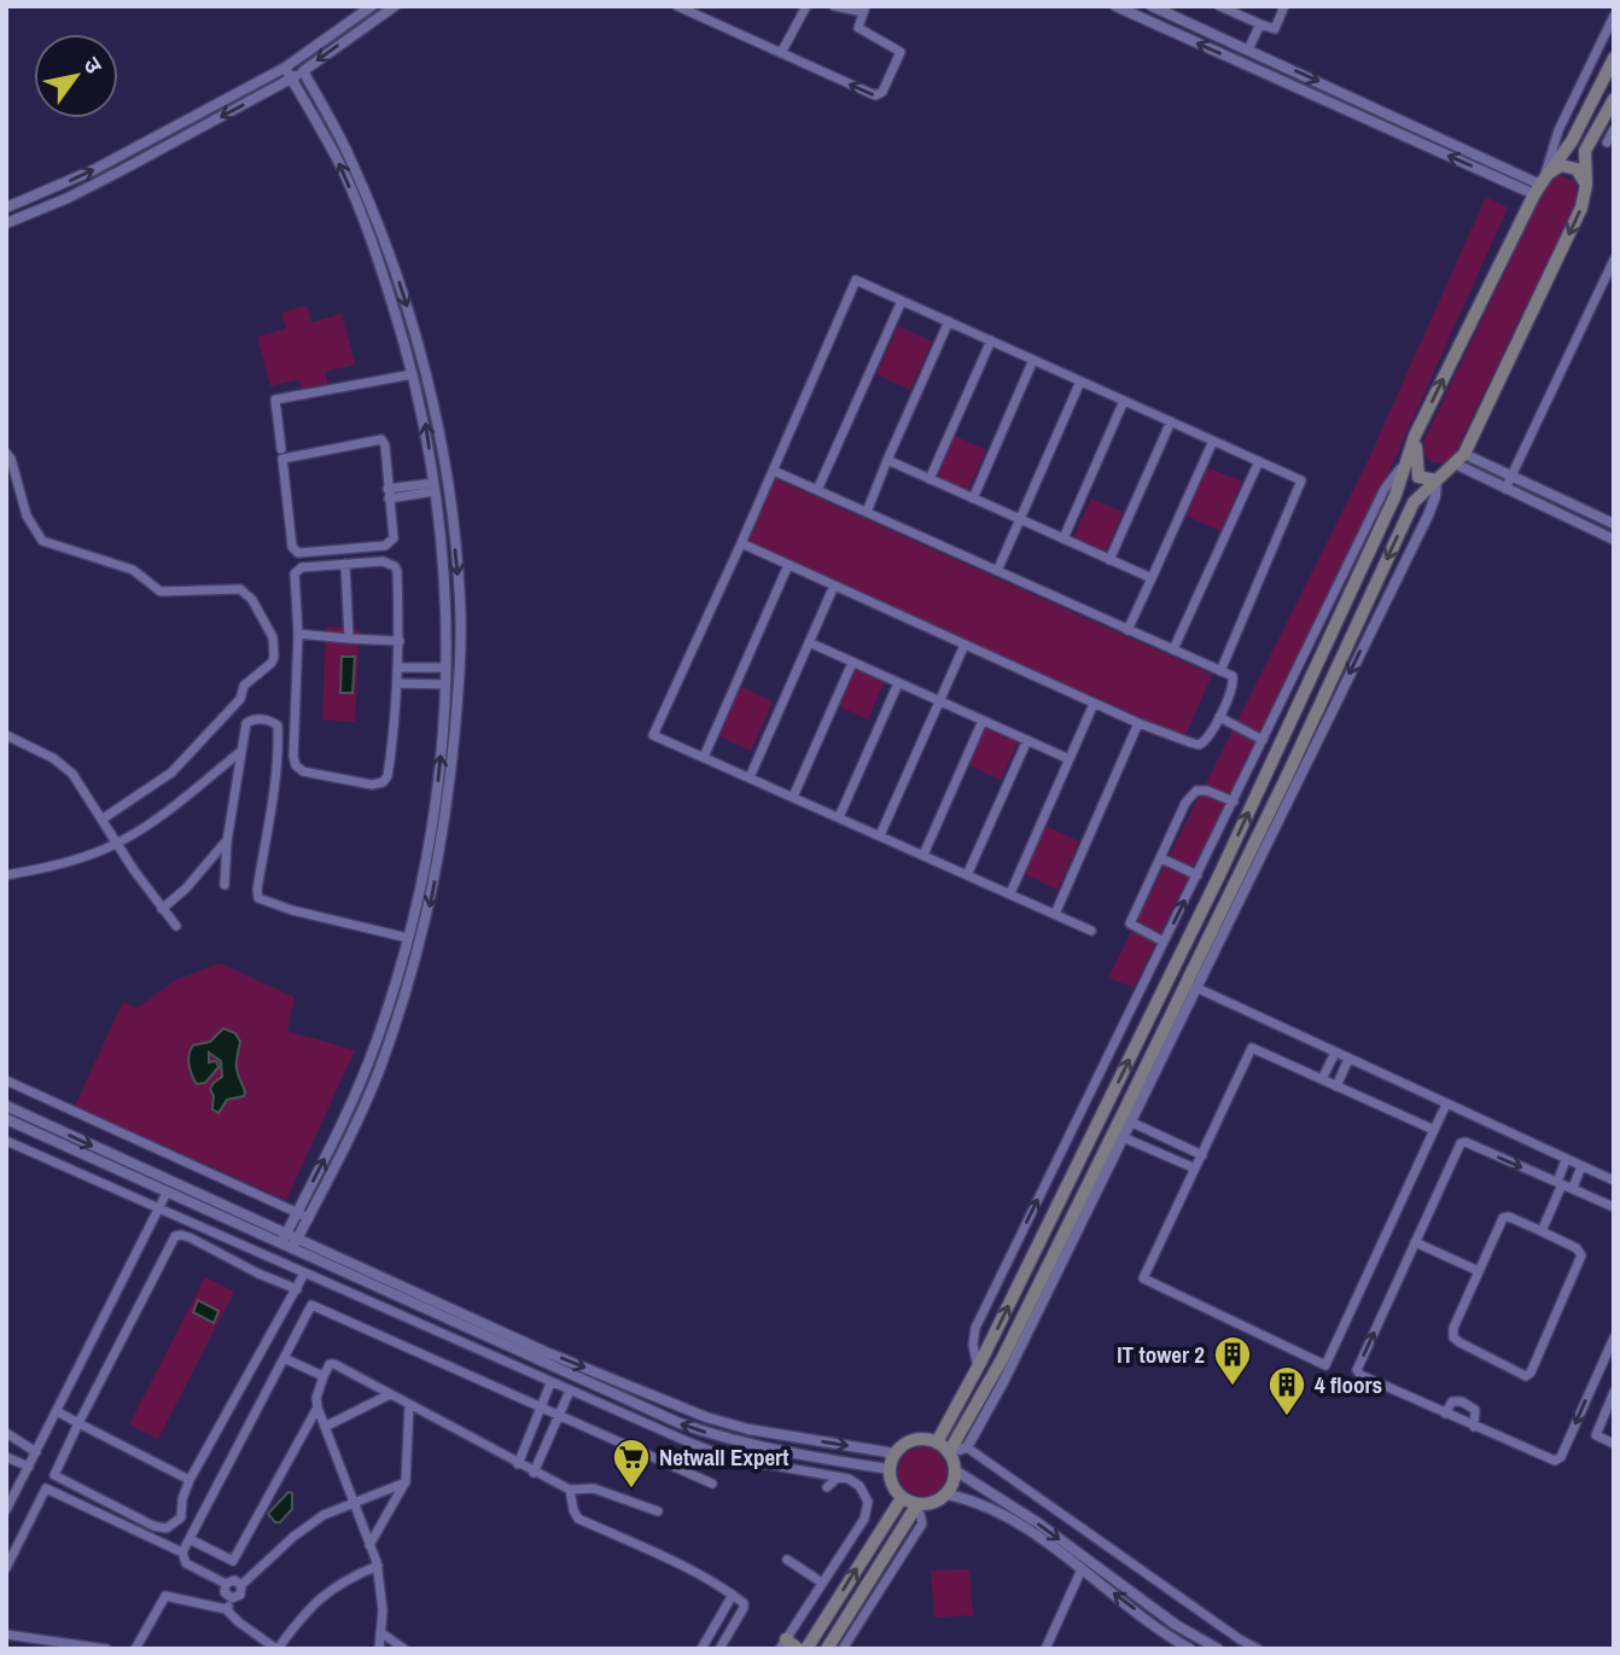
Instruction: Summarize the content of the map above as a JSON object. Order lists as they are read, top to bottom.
{
  "places": {
    "building": ["IT tower 2", "4 floors"],
    "supermarket": ["Netwall Expert"]
  },
  "north": "top right"
}
